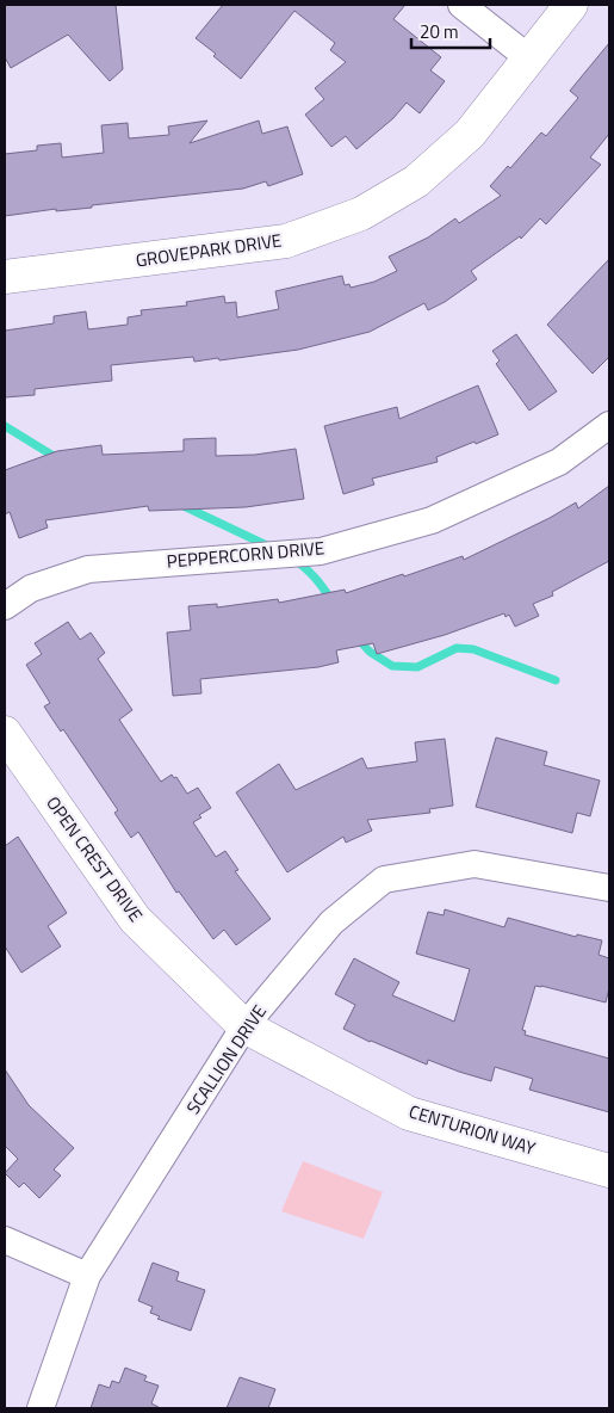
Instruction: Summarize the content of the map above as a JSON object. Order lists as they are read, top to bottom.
{
  "streets": {
    "street": [
      "GROVEPARK DRIVE",
      "PEPPERCORN DRIVE",
      "OPEN CREST DRIVE",
      "SCALLION DRIVE",
      "CENTURION WAY"
    ]
  },
  "crossings": [
    ["OPEN CREST DRIVE", "SCALLION DRIVE"],
    ["OPEN CREST DRIVE", "CENTURION WAY"],
    ["SCALLION DRIVE", "CENTURION WAY"]
  ],
  "scale_bar": "20 m"
}
